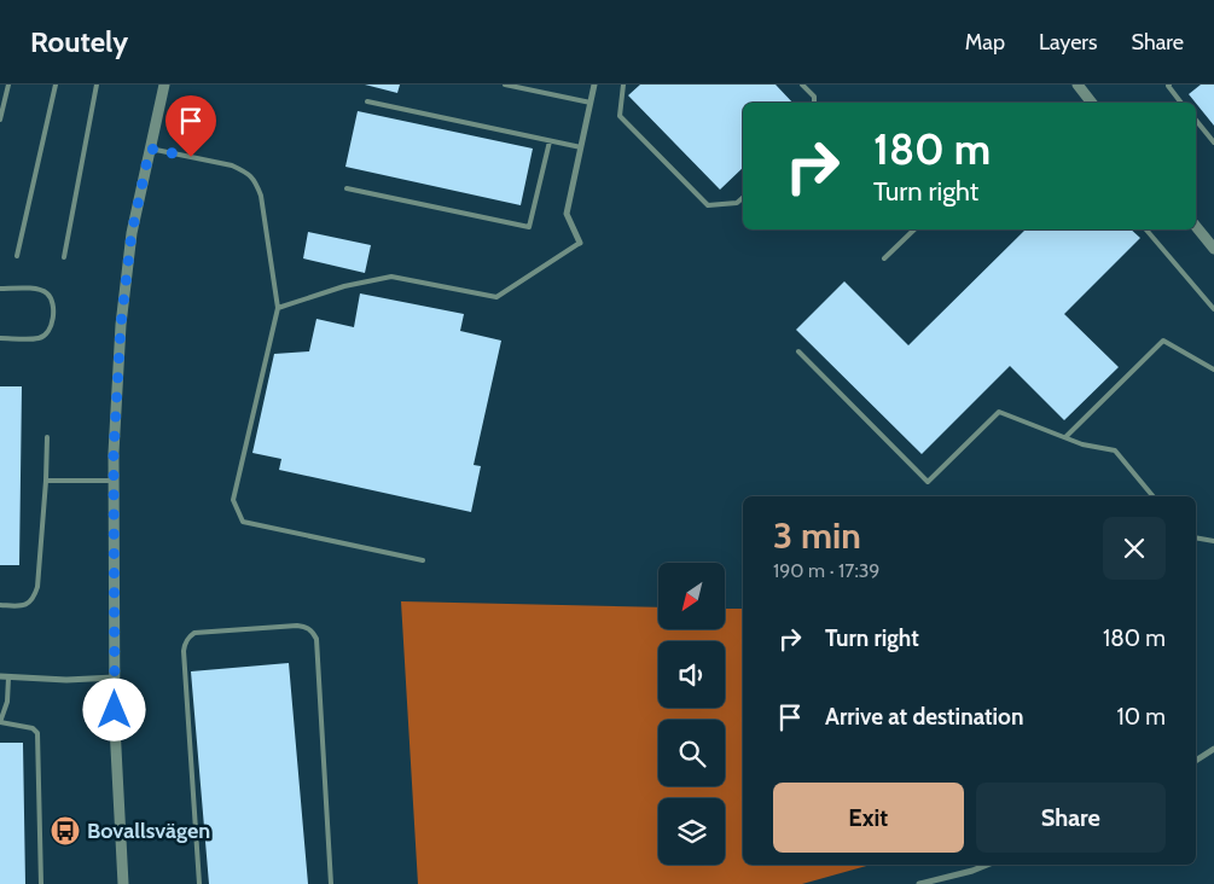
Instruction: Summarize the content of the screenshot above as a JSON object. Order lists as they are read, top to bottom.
{
  "places": {
    "bus stop": ["Bovallsvägen"]
  },
  "north": "bottom left",
  "page": {
    "header": "Routely",
    "nav": ["Map", "Layers", "Share"],
    "turn": ["180 m", "Turn right"],
    "heading": ["3 min", "190 m · 17:39"],
    "list": [
      {
        "name": "Turn right",
        "value": "180 m"
      },
      {
        "name": "Arrive at destination",
        "value": "10 m"
      }
    ],
    "buttons": ["Exit", "Share"]
  }
}
